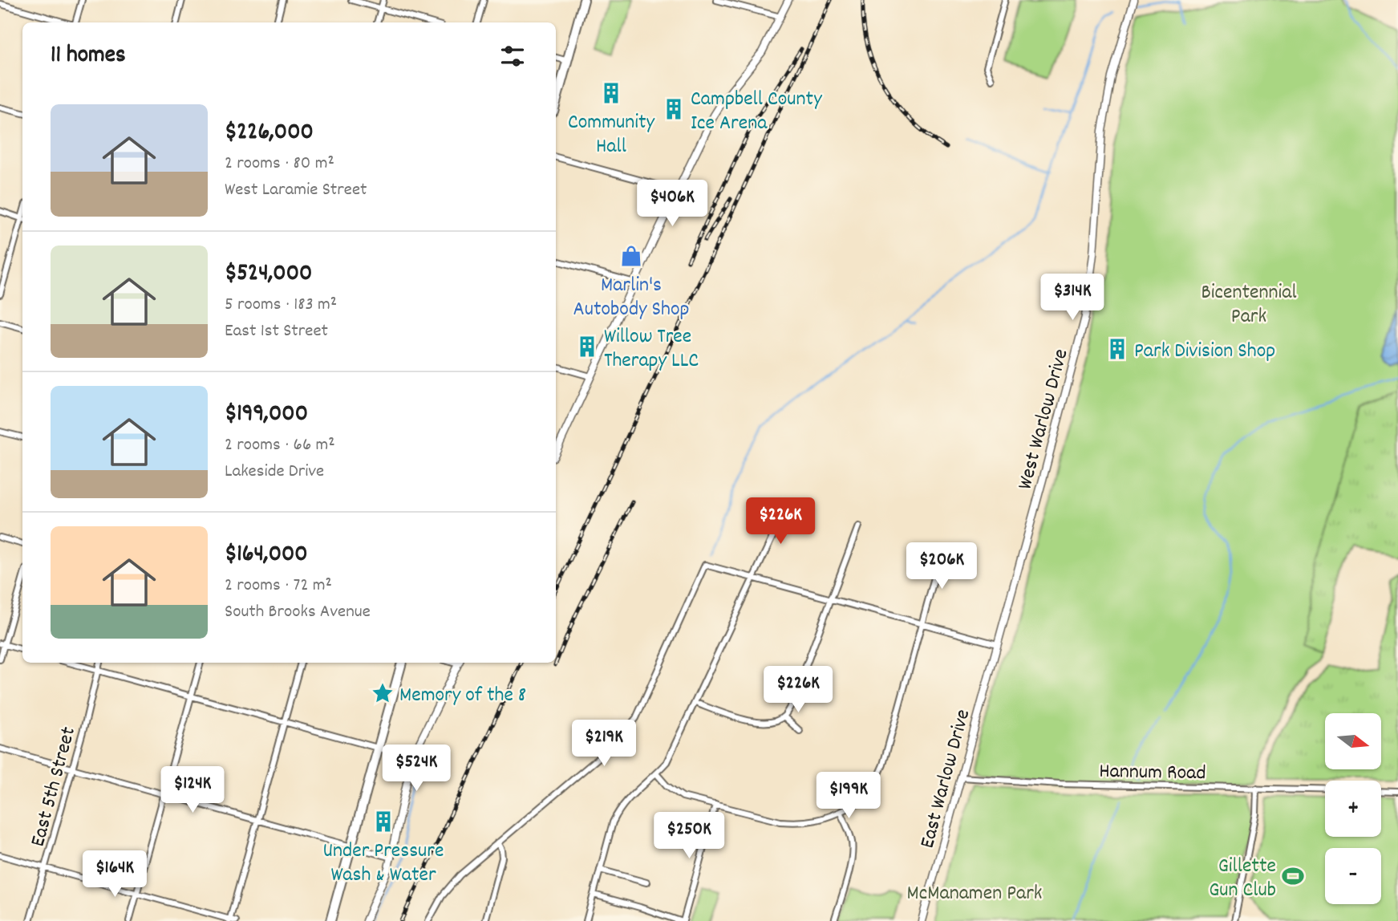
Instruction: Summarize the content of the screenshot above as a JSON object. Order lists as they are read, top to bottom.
{
  "streets": {
    "street": [
      "West Warlow Drive",
      "Hannum Road",
      "East Warlow Drive",
      "East 5th Street"
    ]
  },
  "crossings": [
    ["West Warlow Drive", "East Warlow Drive"],
    ["Hannum Road", "East Warlow Drive"]
  ],
  "parks": ["Bicentennial Park", "McManamen Park"],
  "places": {
    "building": [
      "Community Hall",
      "Campbell County Ice Arena",
      "Willow Tree Therapy LLC",
      "Park Division Shop",
      "Under Pressure Wash & Water"
    ],
    "shop": ["Marlin's Autobody Shop"],
    "place": ["Memory of the 8"],
    "sports": ["Gillette Gun Club"]
  },
  "north": "right",
  "page": {
    "heading": "11 homes",
    "list": [
      {
        "name": "$226,000",
        "note": "2 rooms · 80 m² · West Laramie Street"
      },
      {
        "name": "$524,000",
        "note": "5 rooms · 183 m² · East 1st Street"
      },
      {
        "name": "$199,000",
        "note": "2 rooms · 66 m² · Lakeside Drive"
      },
      {
        "name": "$164,000",
        "note": "2 rooms · 72 m² · South Brooks Avenue"
      }
    ],
    "price": [
      "$406K",
      "$314K",
      "$226K",
      "$206K",
      "$226K",
      "$219K",
      "$524K",
      "$124K",
      "$199K",
      "$250K",
      "$164K"
    ],
    "map_buttons": ["+", "−"]
  }
}
